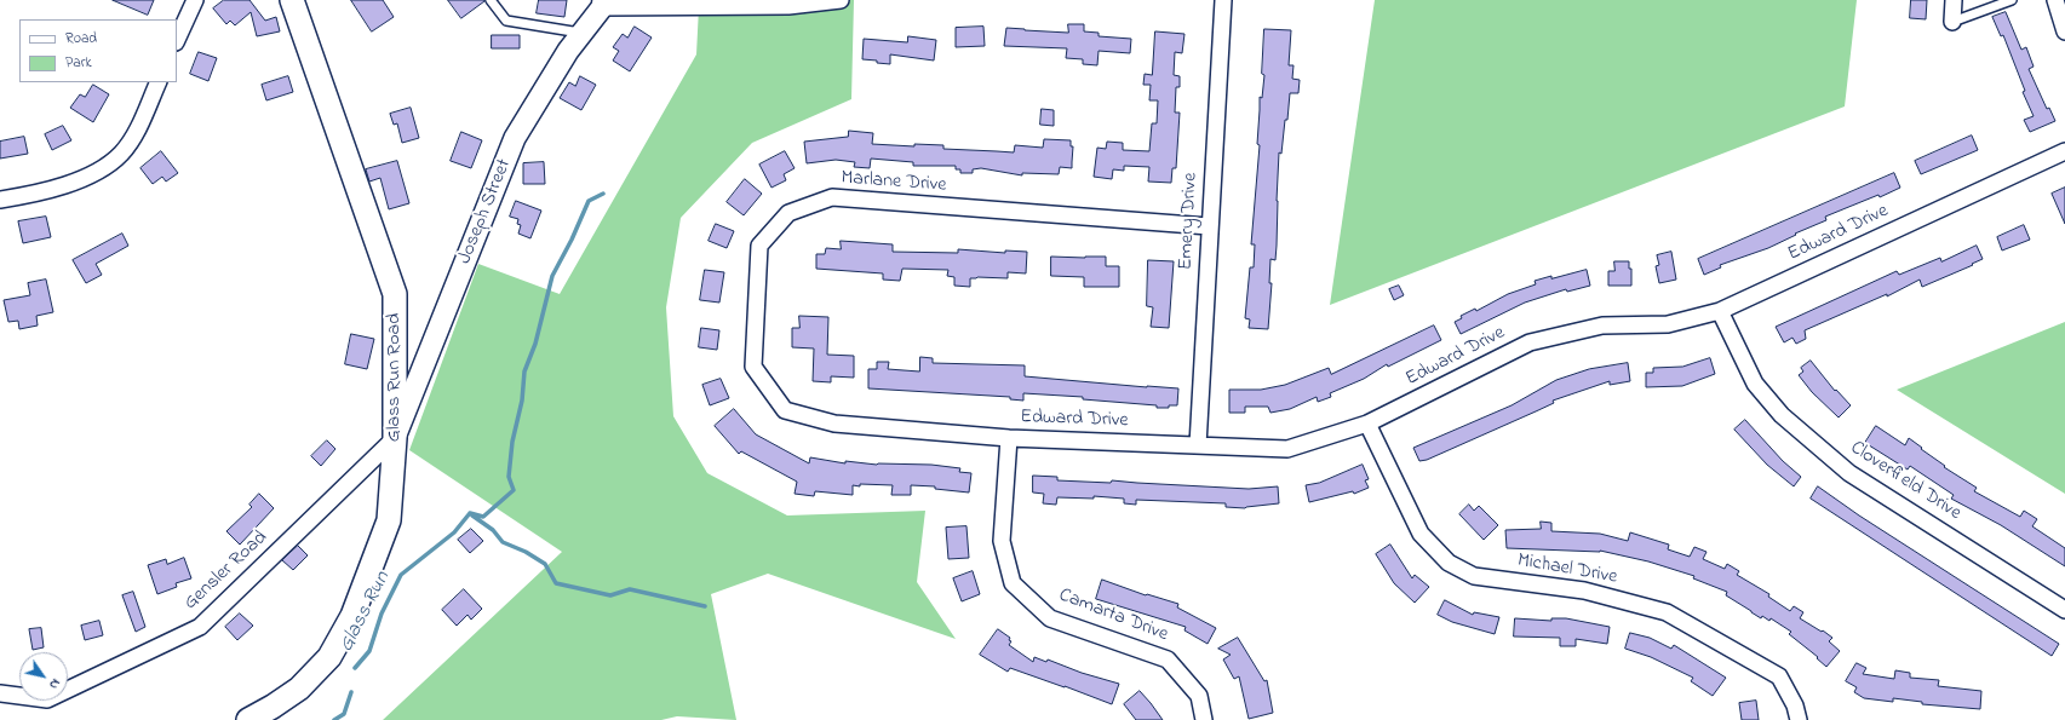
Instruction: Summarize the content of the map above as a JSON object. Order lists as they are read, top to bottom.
{
  "streets": {
    "main road": ["Glass Run Road"],
    "street": [
      "Marlane Drive",
      "Joseph Street",
      "Emery Drive",
      "Edward Drive",
      "Cloverfield Drive",
      "Michael Drive",
      "Gensler Road",
      "Camarta Drive"
    ]
  },
  "crossings": [
    ["Marlane Drive", "Emery Drive"],
    ["Marlane Drive", "Edward Drive"],
    ["Joseph Street", "Glass Run Road"],
    ["Joseph Street", "Gensler Road"],
    ["Emery Drive", "Edward Drive"],
    ["Edward Drive", "Cloverfield Drive"],
    ["Edward Drive", "Michael Drive"],
    ["Edward Drive", "Camarta Drive"],
    ["Glass Run Road", "Gensler Road"]
  ],
  "water": ["Glass Run"],
  "legend": ["Road", "Park"],
  "north": "bottom right"
}
